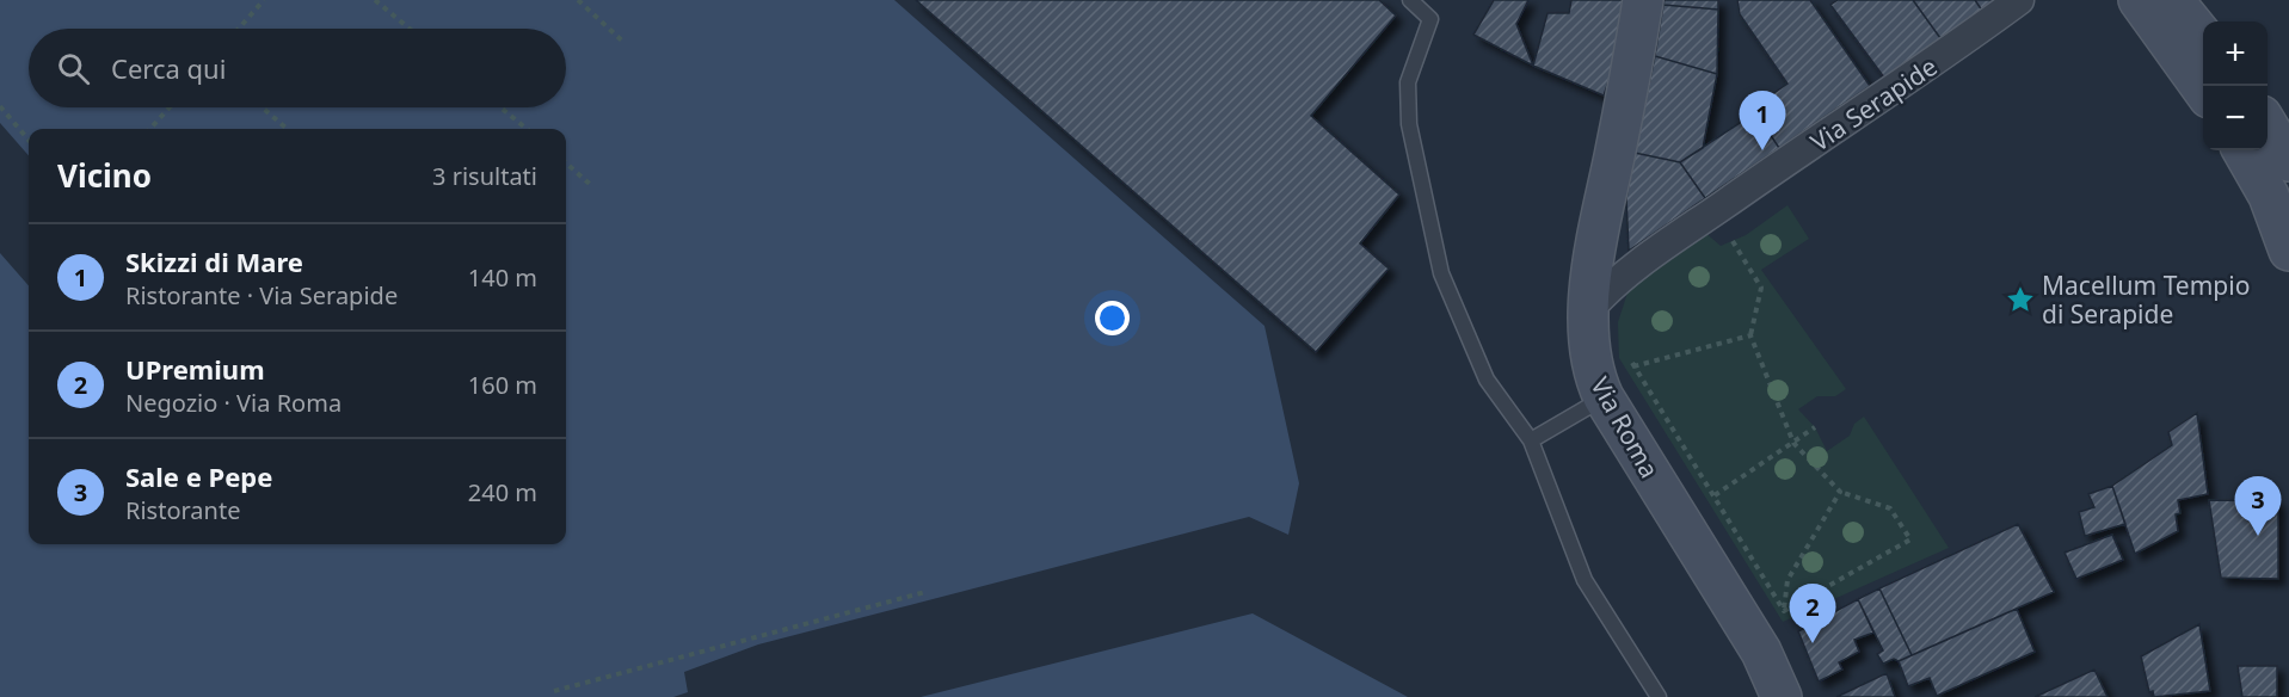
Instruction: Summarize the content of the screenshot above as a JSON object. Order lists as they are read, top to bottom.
{
  "streets": {
    "street": ["Via Serapide", "Via Roma"]
  },
  "crossings": [
    ["Via Serapide", "Via Roma"]
  ],
  "places": {
    "place": ["Macellum Tempio di Serapide"]
  },
  "page": {
    "map_buttons": ["+", "−"],
    "search": "Cerca qui",
    "pins": ["1", "3", "2"],
    "heading": ["Vicino", "3 risultati"],
    "list": [
      {
        "mark": "1",
        "name": "Skizzi di Mare",
        "note": "Ristorante · Via Serapide",
        "value": "140 m"
      },
      {
        "mark": "2",
        "name": "UPremium",
        "note": "Negozio · Via Roma",
        "value": "160 m"
      },
      {
        "mark": "3",
        "name": "Sale e Pepe",
        "note": "Ristorante",
        "value": "240 m"
      }
    ]
  }
}
